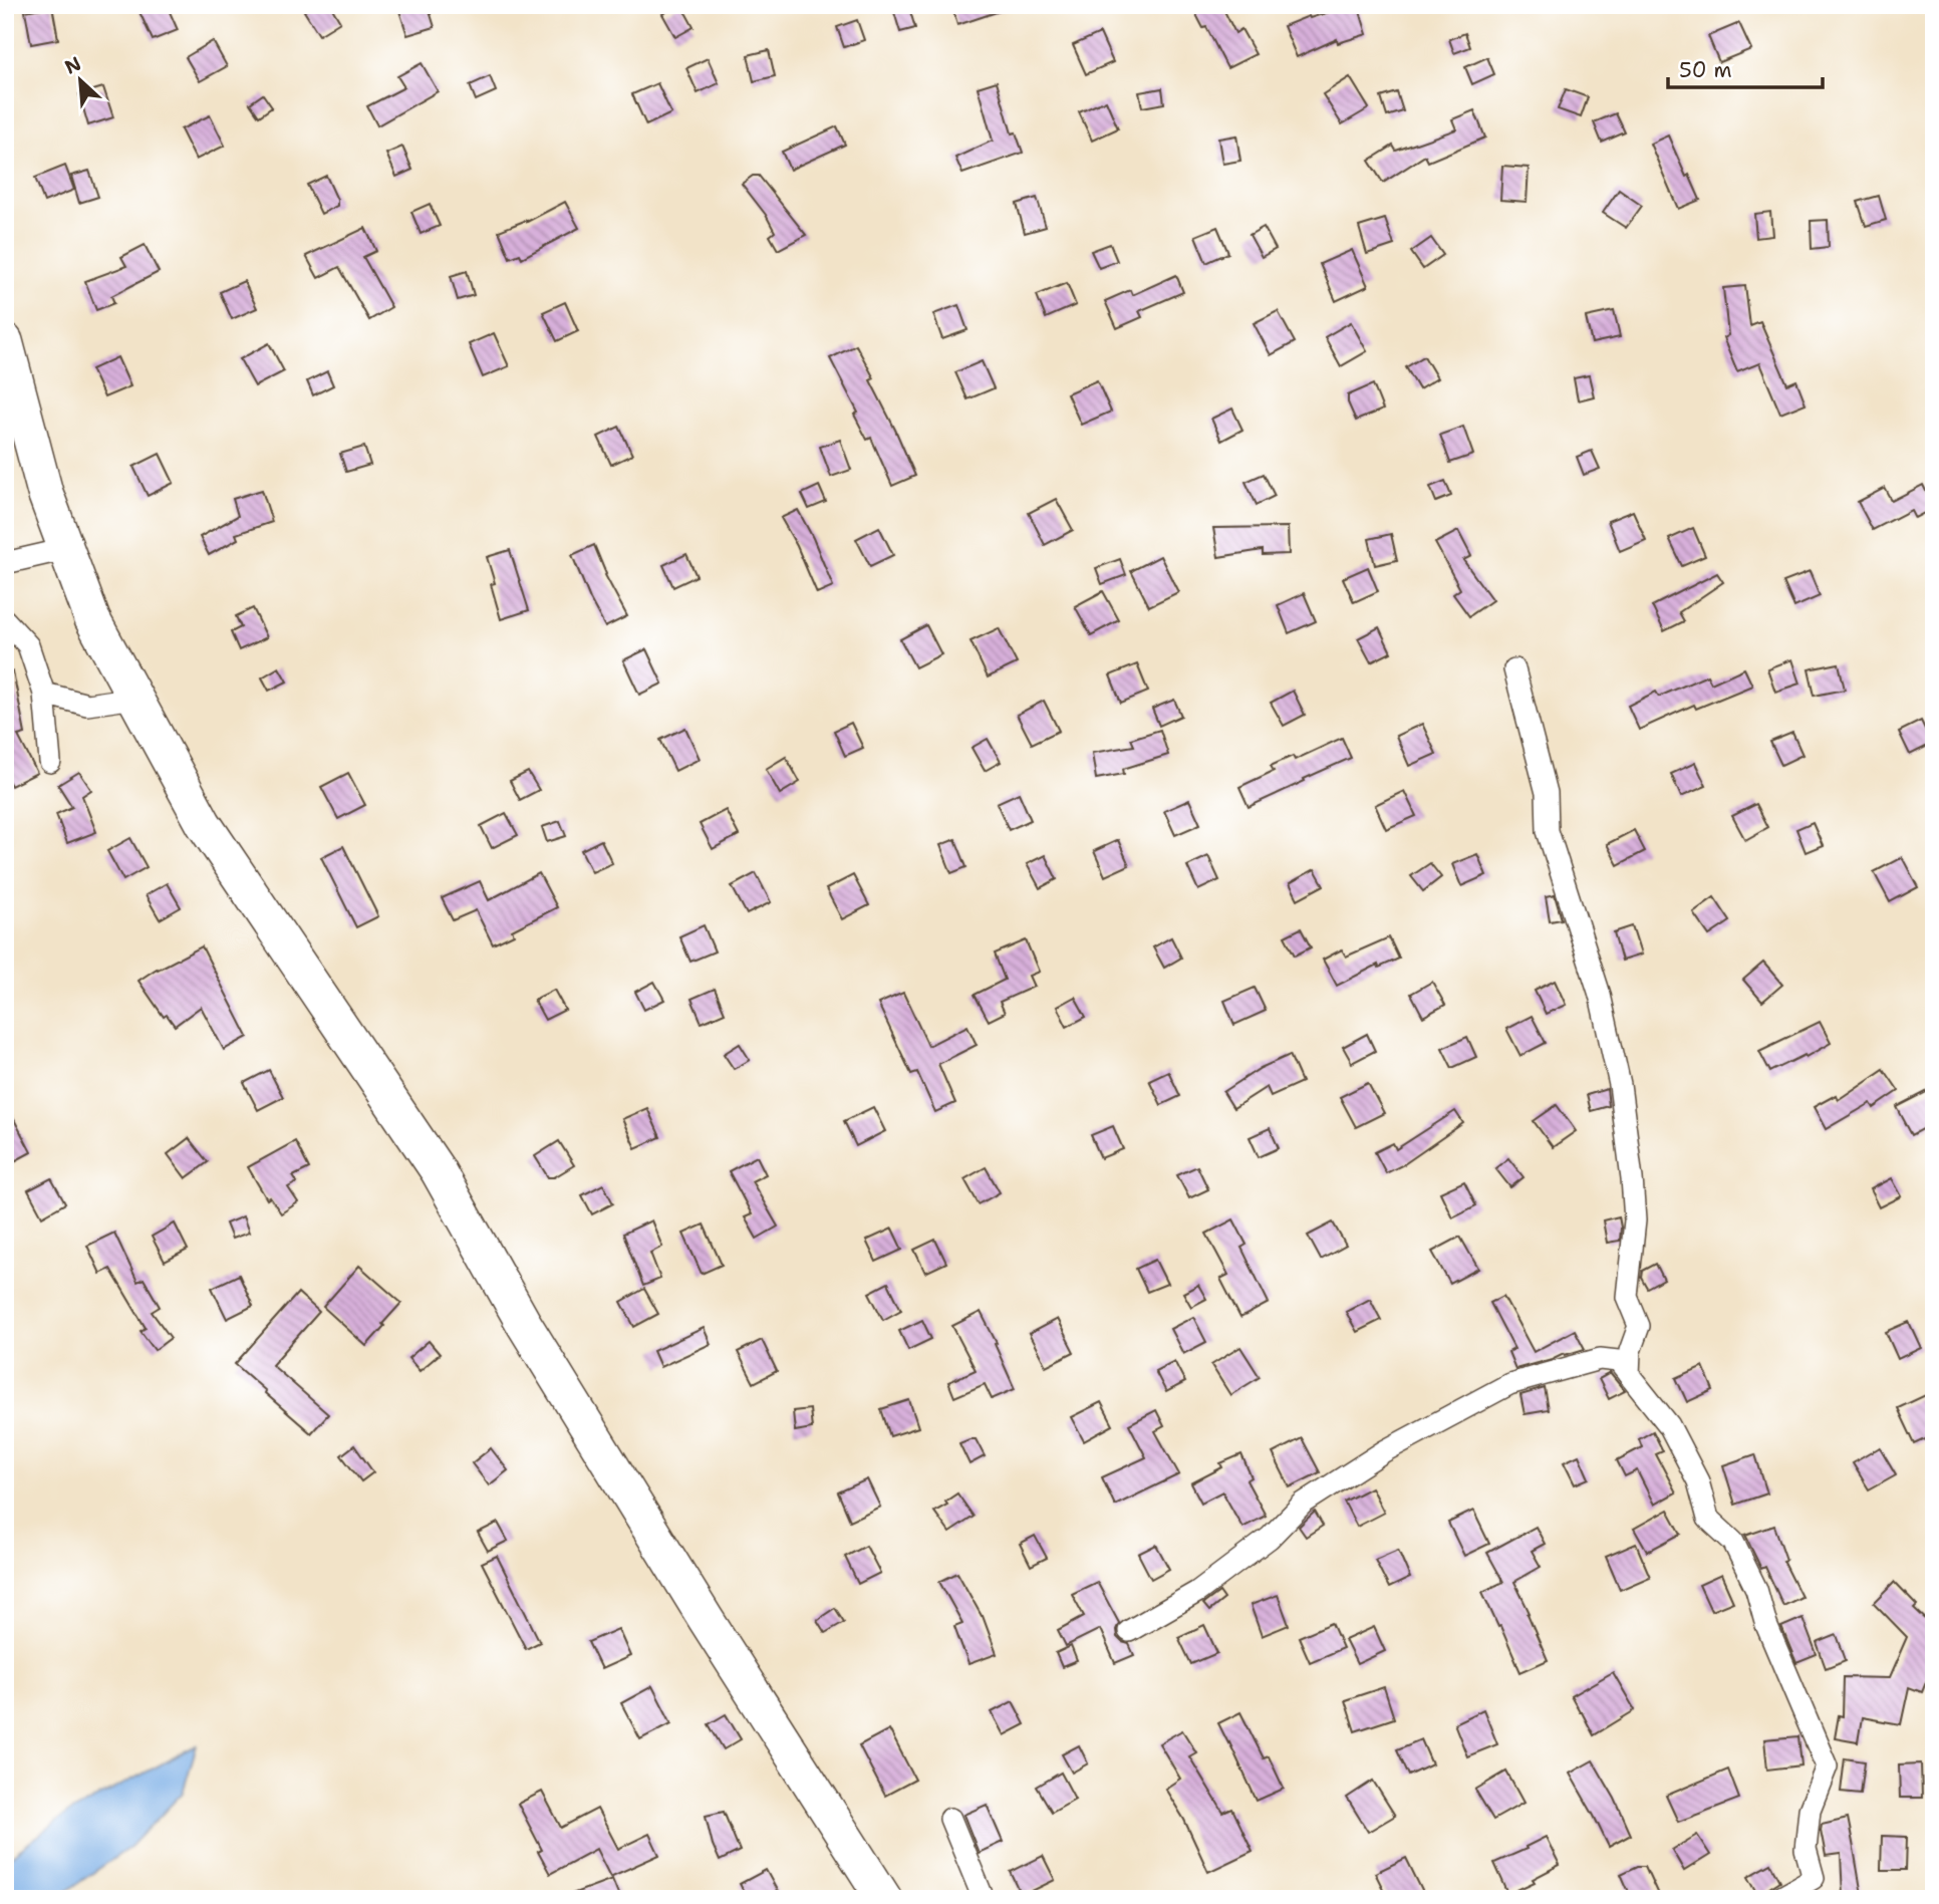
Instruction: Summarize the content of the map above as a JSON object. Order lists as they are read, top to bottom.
{
  "scale_bar": "50 m",
  "north": "top left"
}
